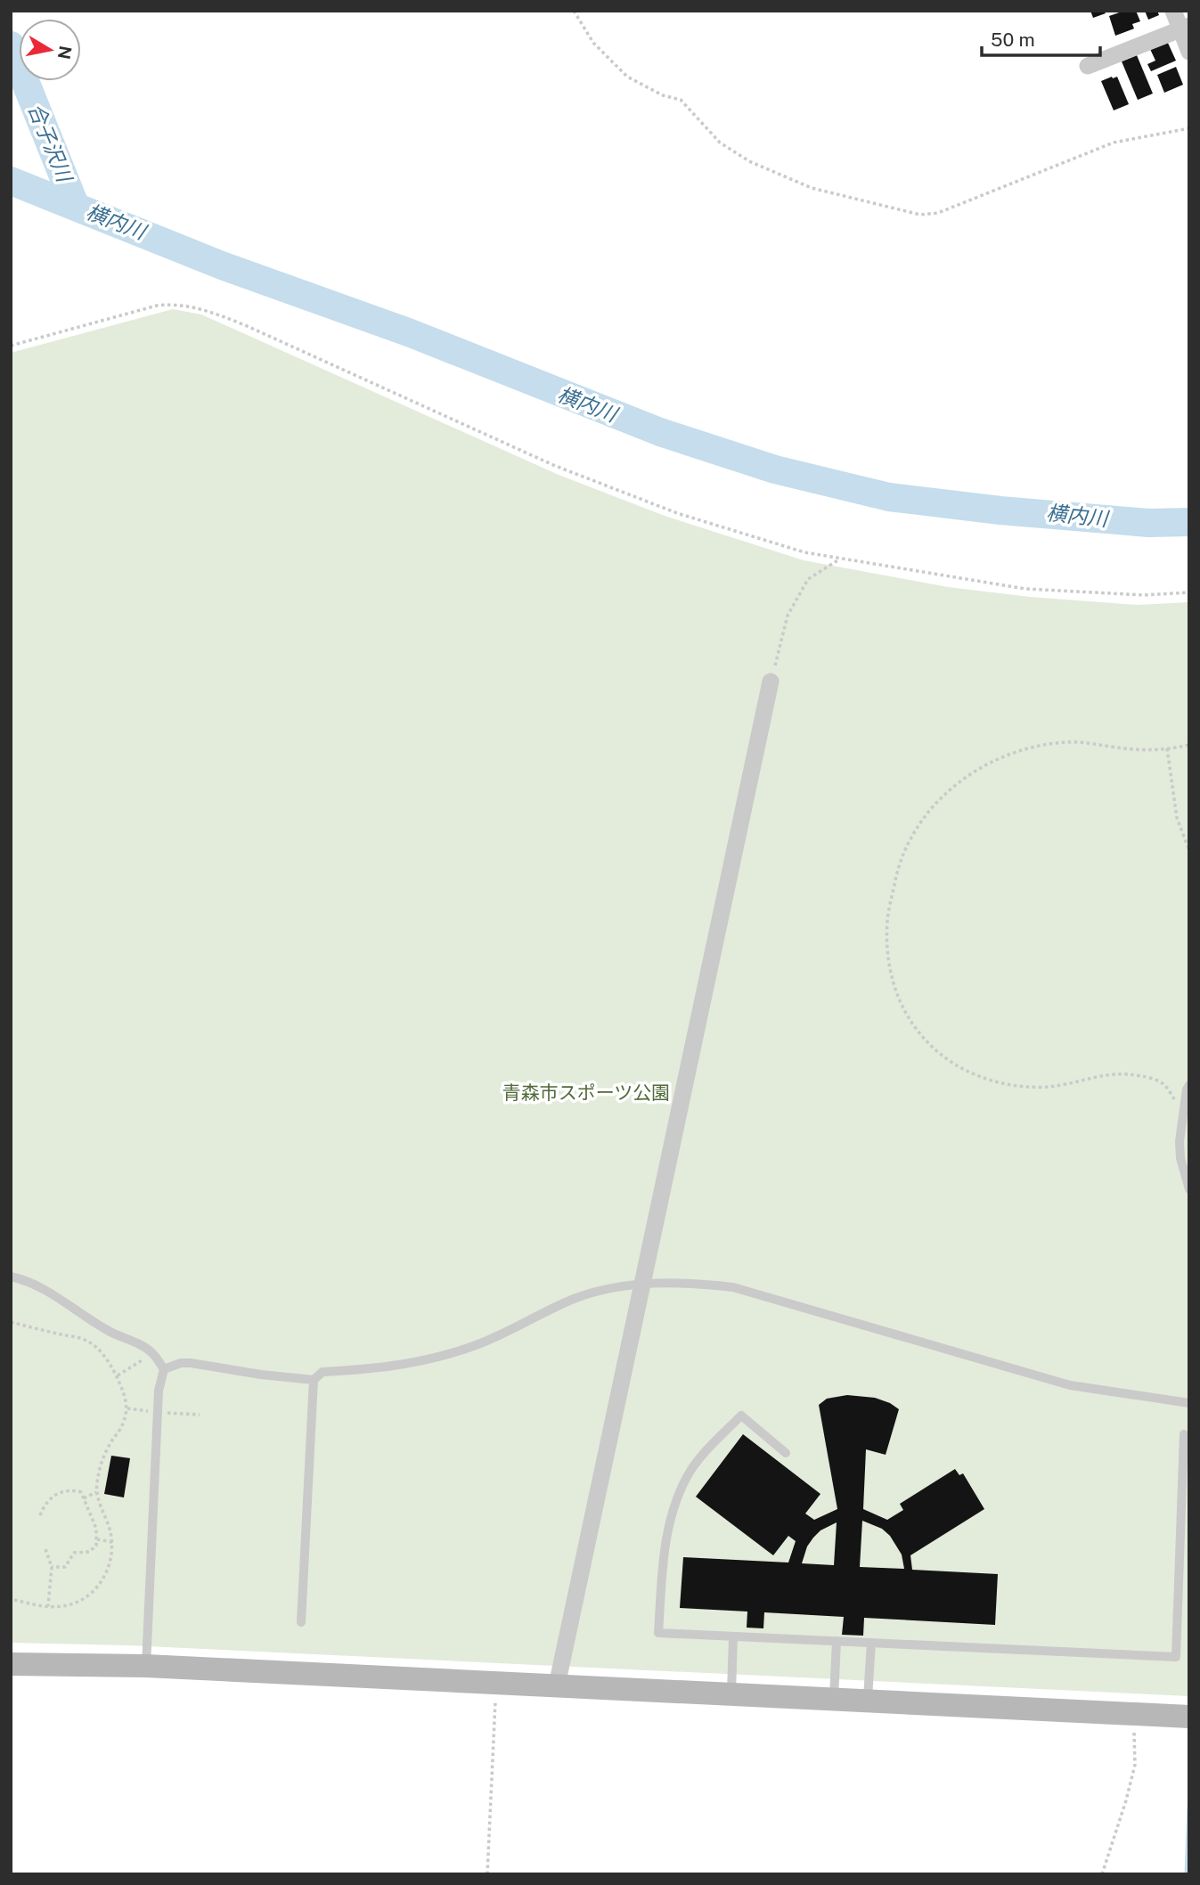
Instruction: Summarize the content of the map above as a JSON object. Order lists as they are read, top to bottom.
{
  "water": ["合子沢川", "横内川"],
  "parks": ["青森市スポーツ公園"],
  "scale_bar": "50 m",
  "north": "right"
}
